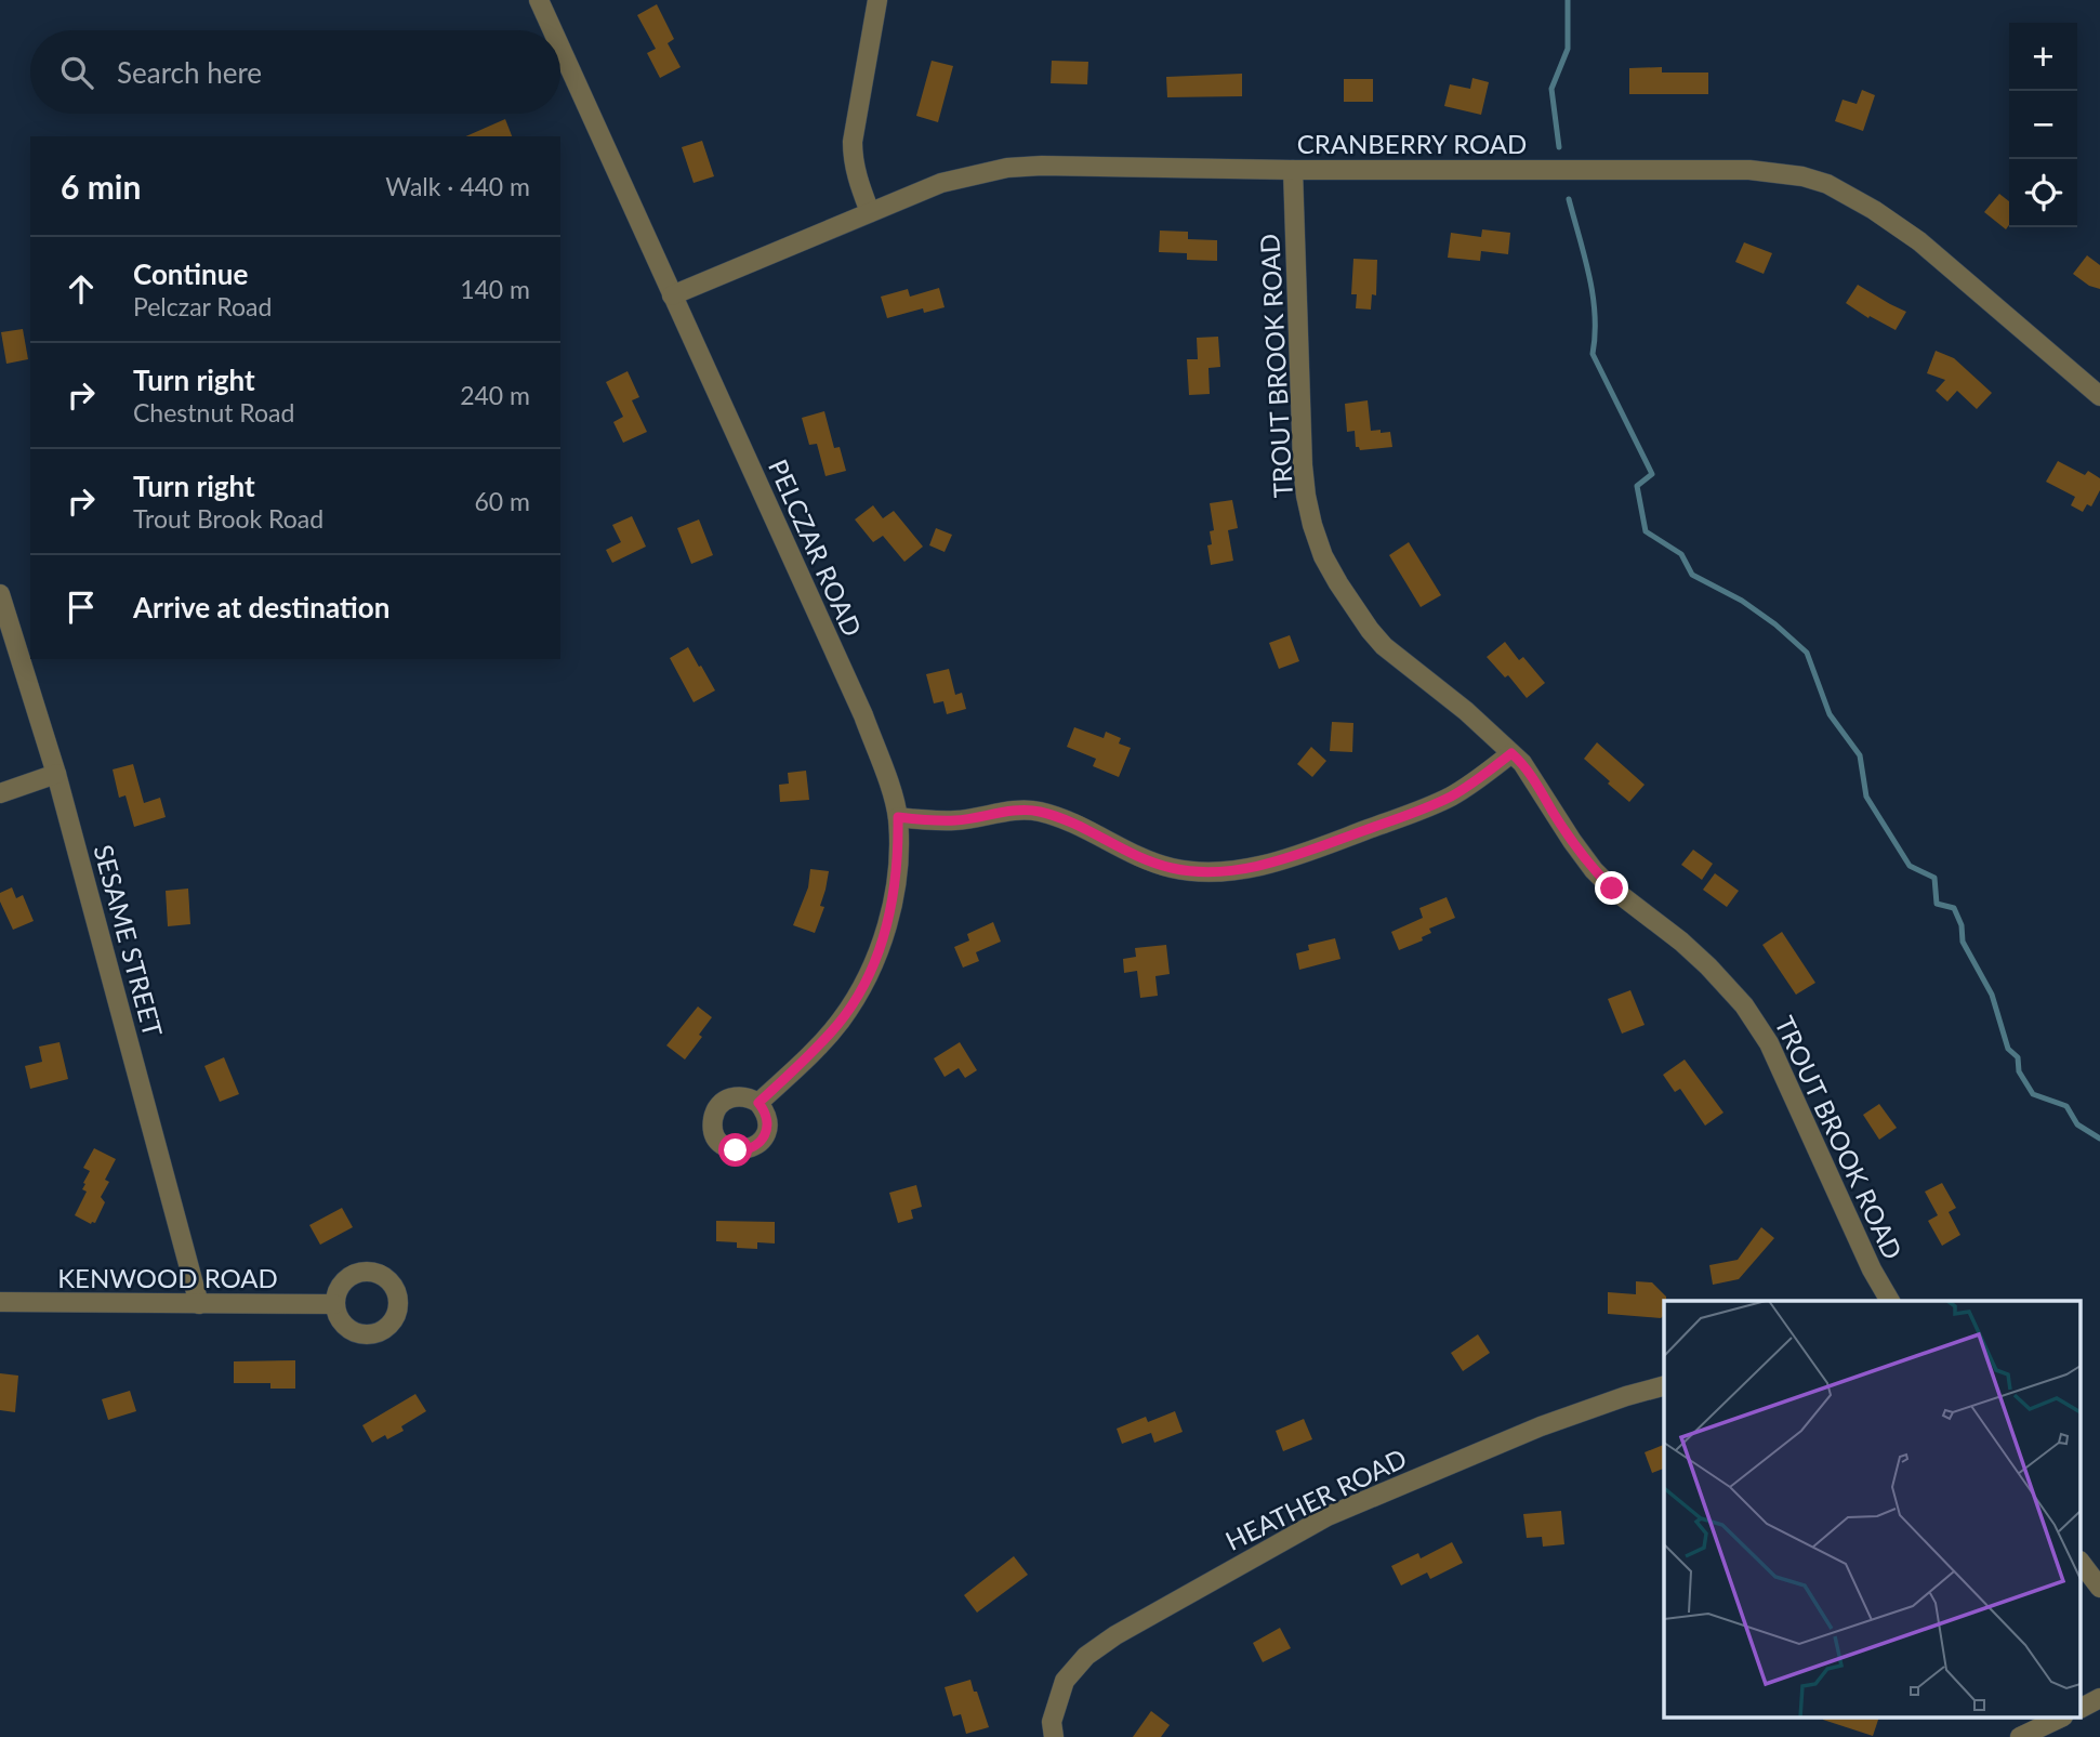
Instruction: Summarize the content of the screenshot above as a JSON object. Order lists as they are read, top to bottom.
{
  "streets": {
    "street": [
      "CRANBERRY ROAD",
      "TROUT BROOK ROAD",
      "PELCZAR ROAD",
      "SESAME STREET",
      "KENWOOD ROAD",
      "HEATHER ROAD"
    ]
  },
  "crossings": [
    ["CRANBERRY ROAD", "TROUT BROOK ROAD"],
    ["CRANBERRY ROAD", "PELCZAR ROAD"],
    ["SESAME STREET", "KENWOOD ROAD"]
  ],
  "page": {
    "map_buttons": ["+", "−"],
    "search": "Search here",
    "heading": ["6 min", "Walk · 440 m"],
    "list": [
      ["Continue", "Pelczar Road", "140 m"],
      ["Turn right", "Chestnut Road", "240 m"],
      ["Turn right", "Trout Brook Road", "60 m"],
      "Arrive at destination"
    ]
  }
}
